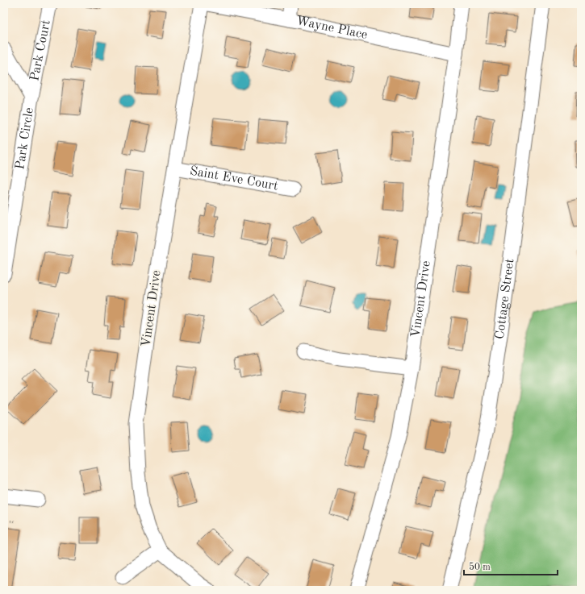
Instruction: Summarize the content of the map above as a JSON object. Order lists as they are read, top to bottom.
{
  "streets": {
    "street": [
      "Wayne Place",
      "Park Court",
      "Park Circle",
      "Saint Eve Court",
      "Cottage Street",
      "Vincent Drive"
    ]
  },
  "crossings": [
    ["Wayne Place", "Vincent Drive"],
    ["Park Court", "Park Circle"],
    ["Saint Eve Court", "Vincent Drive"]
  ],
  "scale_bar": "50 m"
}
